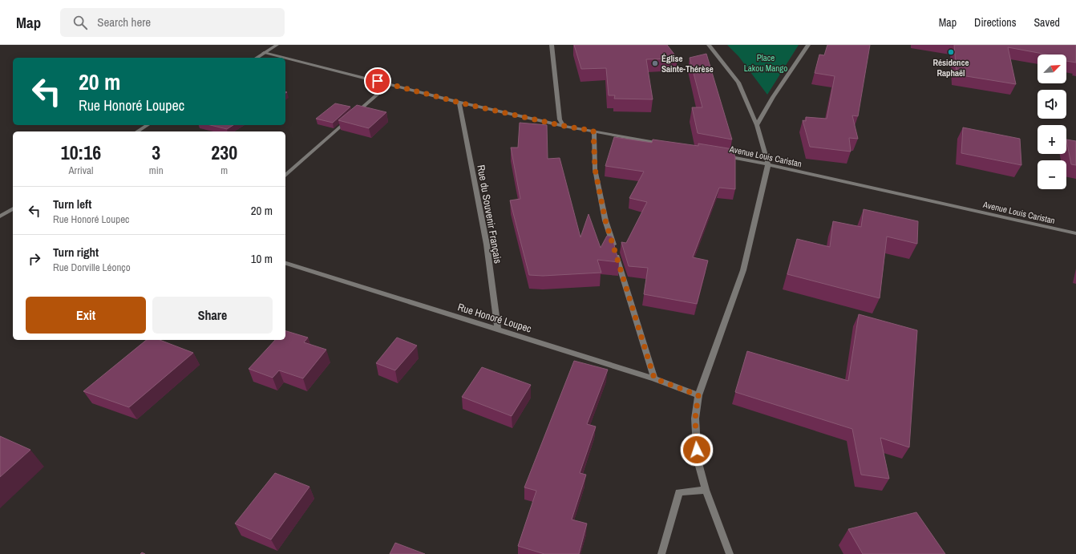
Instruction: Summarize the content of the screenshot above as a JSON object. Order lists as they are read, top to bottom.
{
  "streets": {
    "street": ["Avenue Louis Caristan", "Rue du Souvenir Français", "Rue Honoré Loupec"]
  },
  "crossings": [
    ["Rue du Souvenir Français", "Rue Honoré Loupec"]
  ],
  "parks": ["Place Lakou Mango"],
  "places": ["Résidence Raphaël", "Église Sainte-Thérèse"],
  "north": "top right",
  "page": {
    "header": "Map",
    "search": "Search here",
    "nav": ["Map", "Directions", "Saved"],
    "map_buttons": ["+", "−"],
    "turn": ["20 m", "Rue Honoré Loupec"],
    "eta": [
      "10:16",
      "Arrival",
      "3",
      "min",
      "230",
      "m"
    ],
    "list": [
      {
        "name": "Turn left",
        "note": "Rue Honoré Loupec",
        "value": "20 m"
      },
      {
        "name": "Turn right",
        "note": "Rue Dorville Léonço",
        "value": "10 m"
      }
    ],
    "buttons": ["Exit", "Share"]
  }
}
